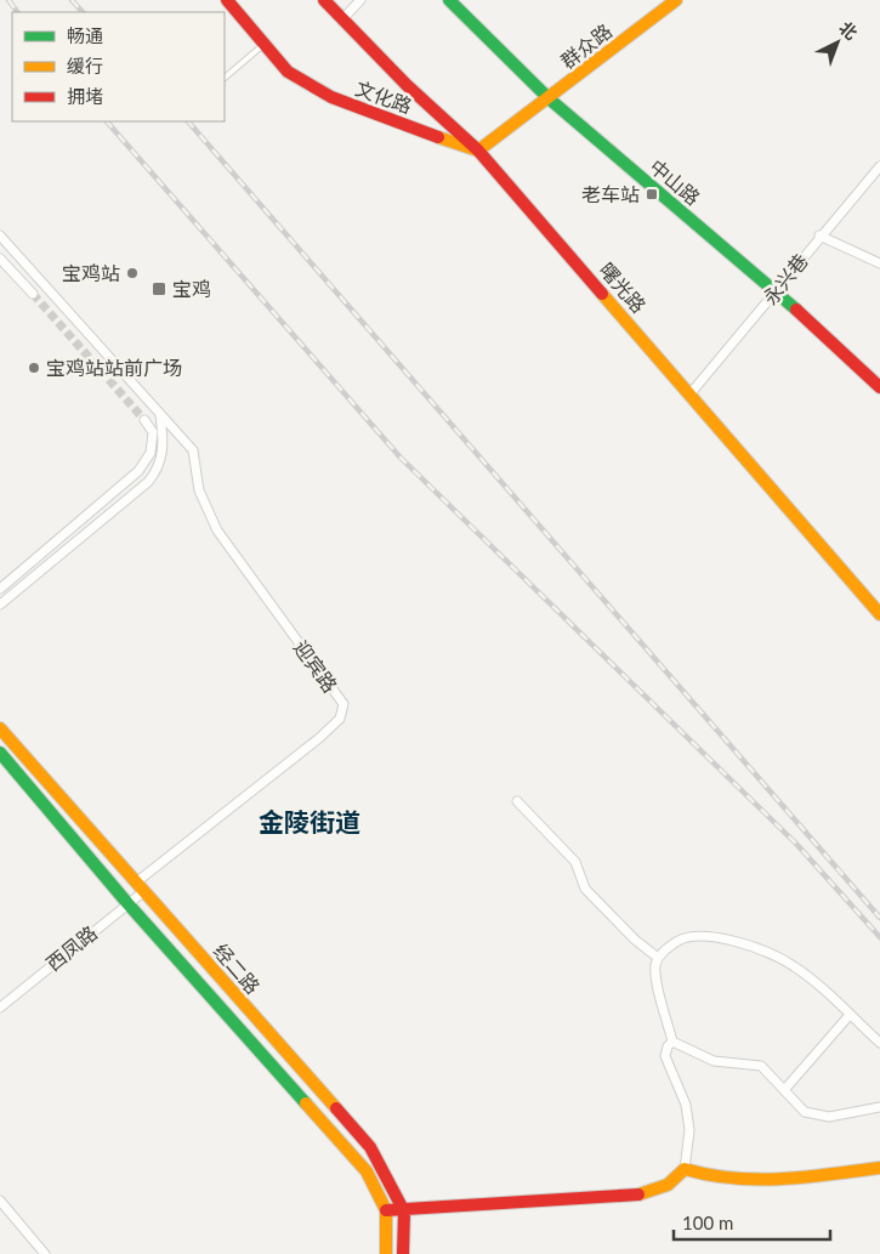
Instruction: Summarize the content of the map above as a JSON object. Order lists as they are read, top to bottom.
{
  "streets": {
    "main road": [
      "群众路",
      "文化路",
      "中山路",
      "曙光路",
      "经二路"
    ],
    "street": ["永兴巷", "迎宾路", "西凤路"]
  },
  "crossings": [
    ["群众路", "中山路"],
    ["文化路", "曙光路"],
    ["中山路", "永兴巷"],
    ["永兴巷", "曙光路"],
    ["迎宾路", "西凤路"],
    ["迎宾路", "经二路"],
    ["西凤路", "经二路"]
  ],
  "districts": ["金陵街道"],
  "places": {
    "transit": ["老车站", "宝鸡"],
    "other": ["宝鸡站", "宝鸡站站前广场"]
  },
  "legend": ["畅通", "缓行", "拥堵"],
  "scale_bar": "100 m",
  "north": "top right"
}
